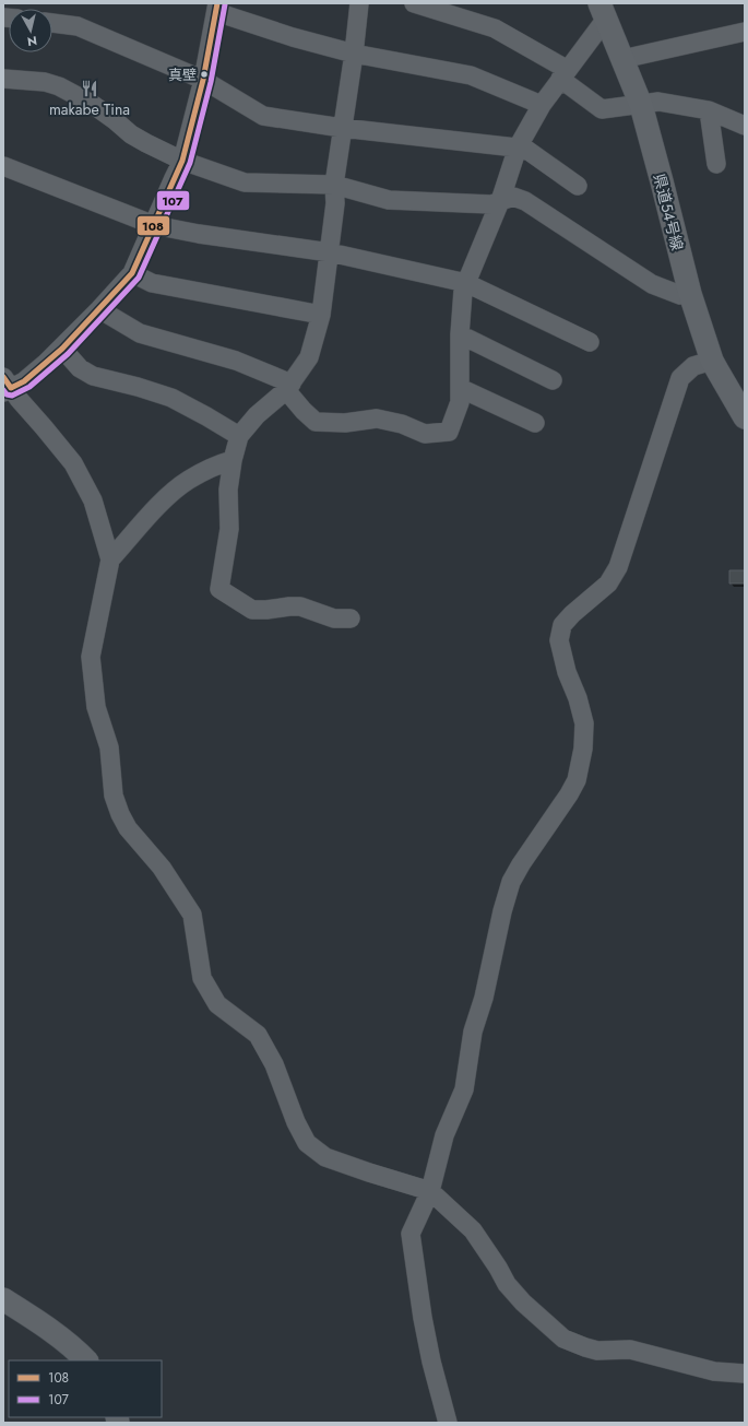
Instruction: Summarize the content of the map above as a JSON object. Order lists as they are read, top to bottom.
{
  "streets": {
    "main road": ["県道54号線"]
  },
  "places": {
    "other": ["真壁"],
    "restaurant": ["makabe Tina"]
  },
  "lines": ["transit line 108", "transit line 107"],
  "legend": ["108", "107"],
  "north": "bottom"
}
